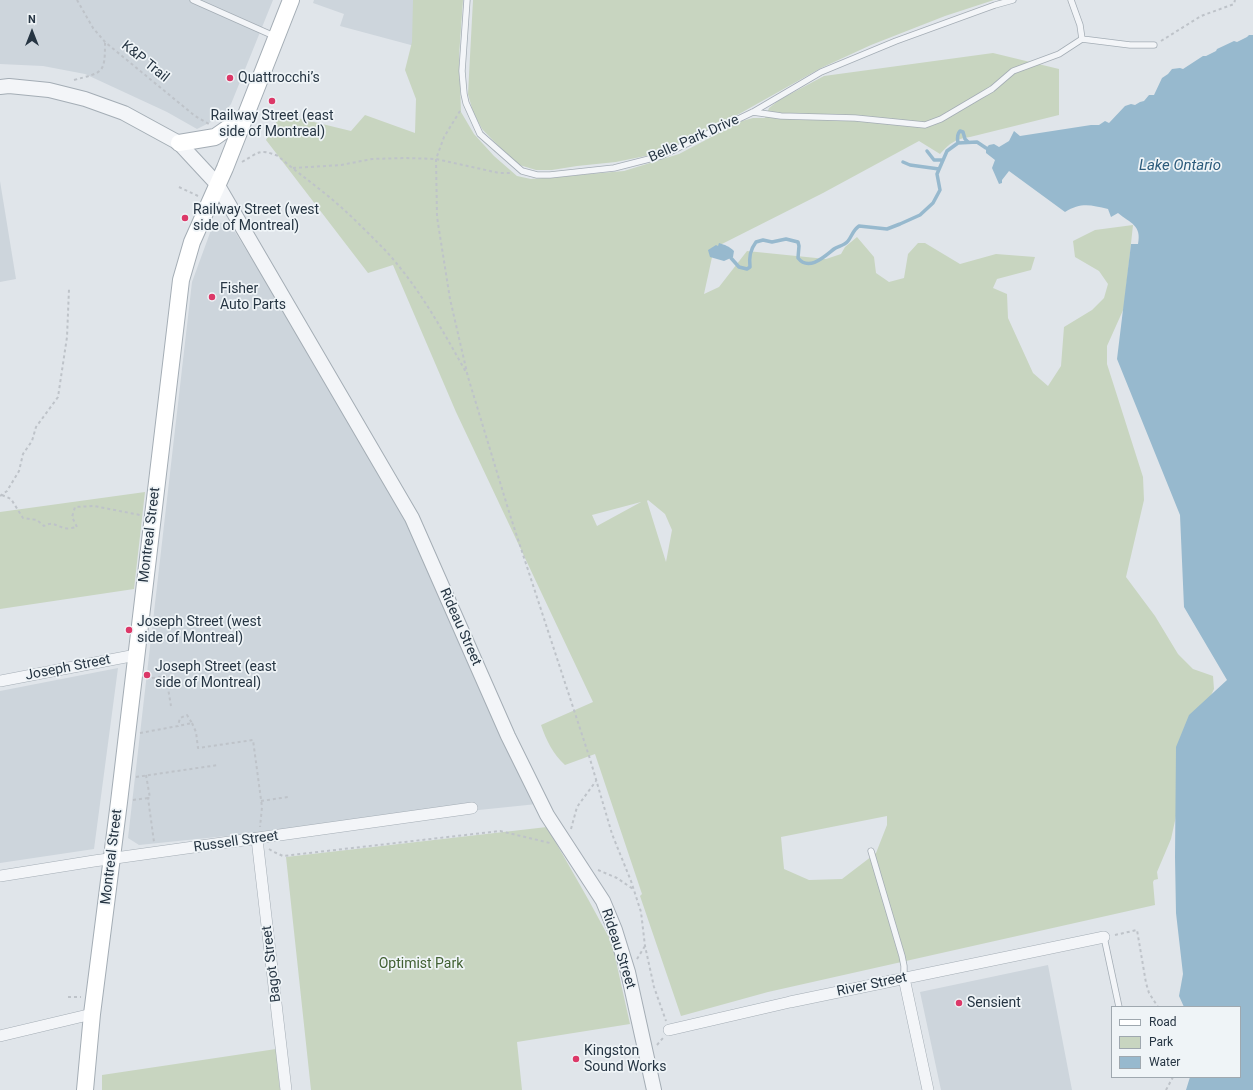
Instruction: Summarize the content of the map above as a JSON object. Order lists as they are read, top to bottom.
{
  "streets": {
    "main road": ["Montreal Street"],
    "street": [
      "Rideau Street",
      "Joseph Street",
      "Russell Street",
      "Bagot Street",
      "River Street"
    ],
    "lane": ["Belle Park Drive"],
    "path": ["K&P Trail"]
  },
  "crossings": [
    ["Montreal Street", "Rideau Street"],
    ["Montreal Street", "Joseph Street"],
    ["Montreal Street", "Russell Street"],
    ["Russell Street", "Bagot Street"]
  ],
  "water": ["Lake Ontario"],
  "parks": ["Optimist Park"],
  "places": [
    "Quattrocchi’s",
    "Railway Street (east side of Montreal)",
    "Railway Street (west side of Montreal)",
    "Fisher Auto Parts",
    "Joseph Street (west side of Montreal)",
    "Joseph Street (east side of Montreal)",
    "Sensient",
    "Kingston Sound Works"
  ],
  "legend": ["Road", "Park", "Water"],
  "north": "top"
}
